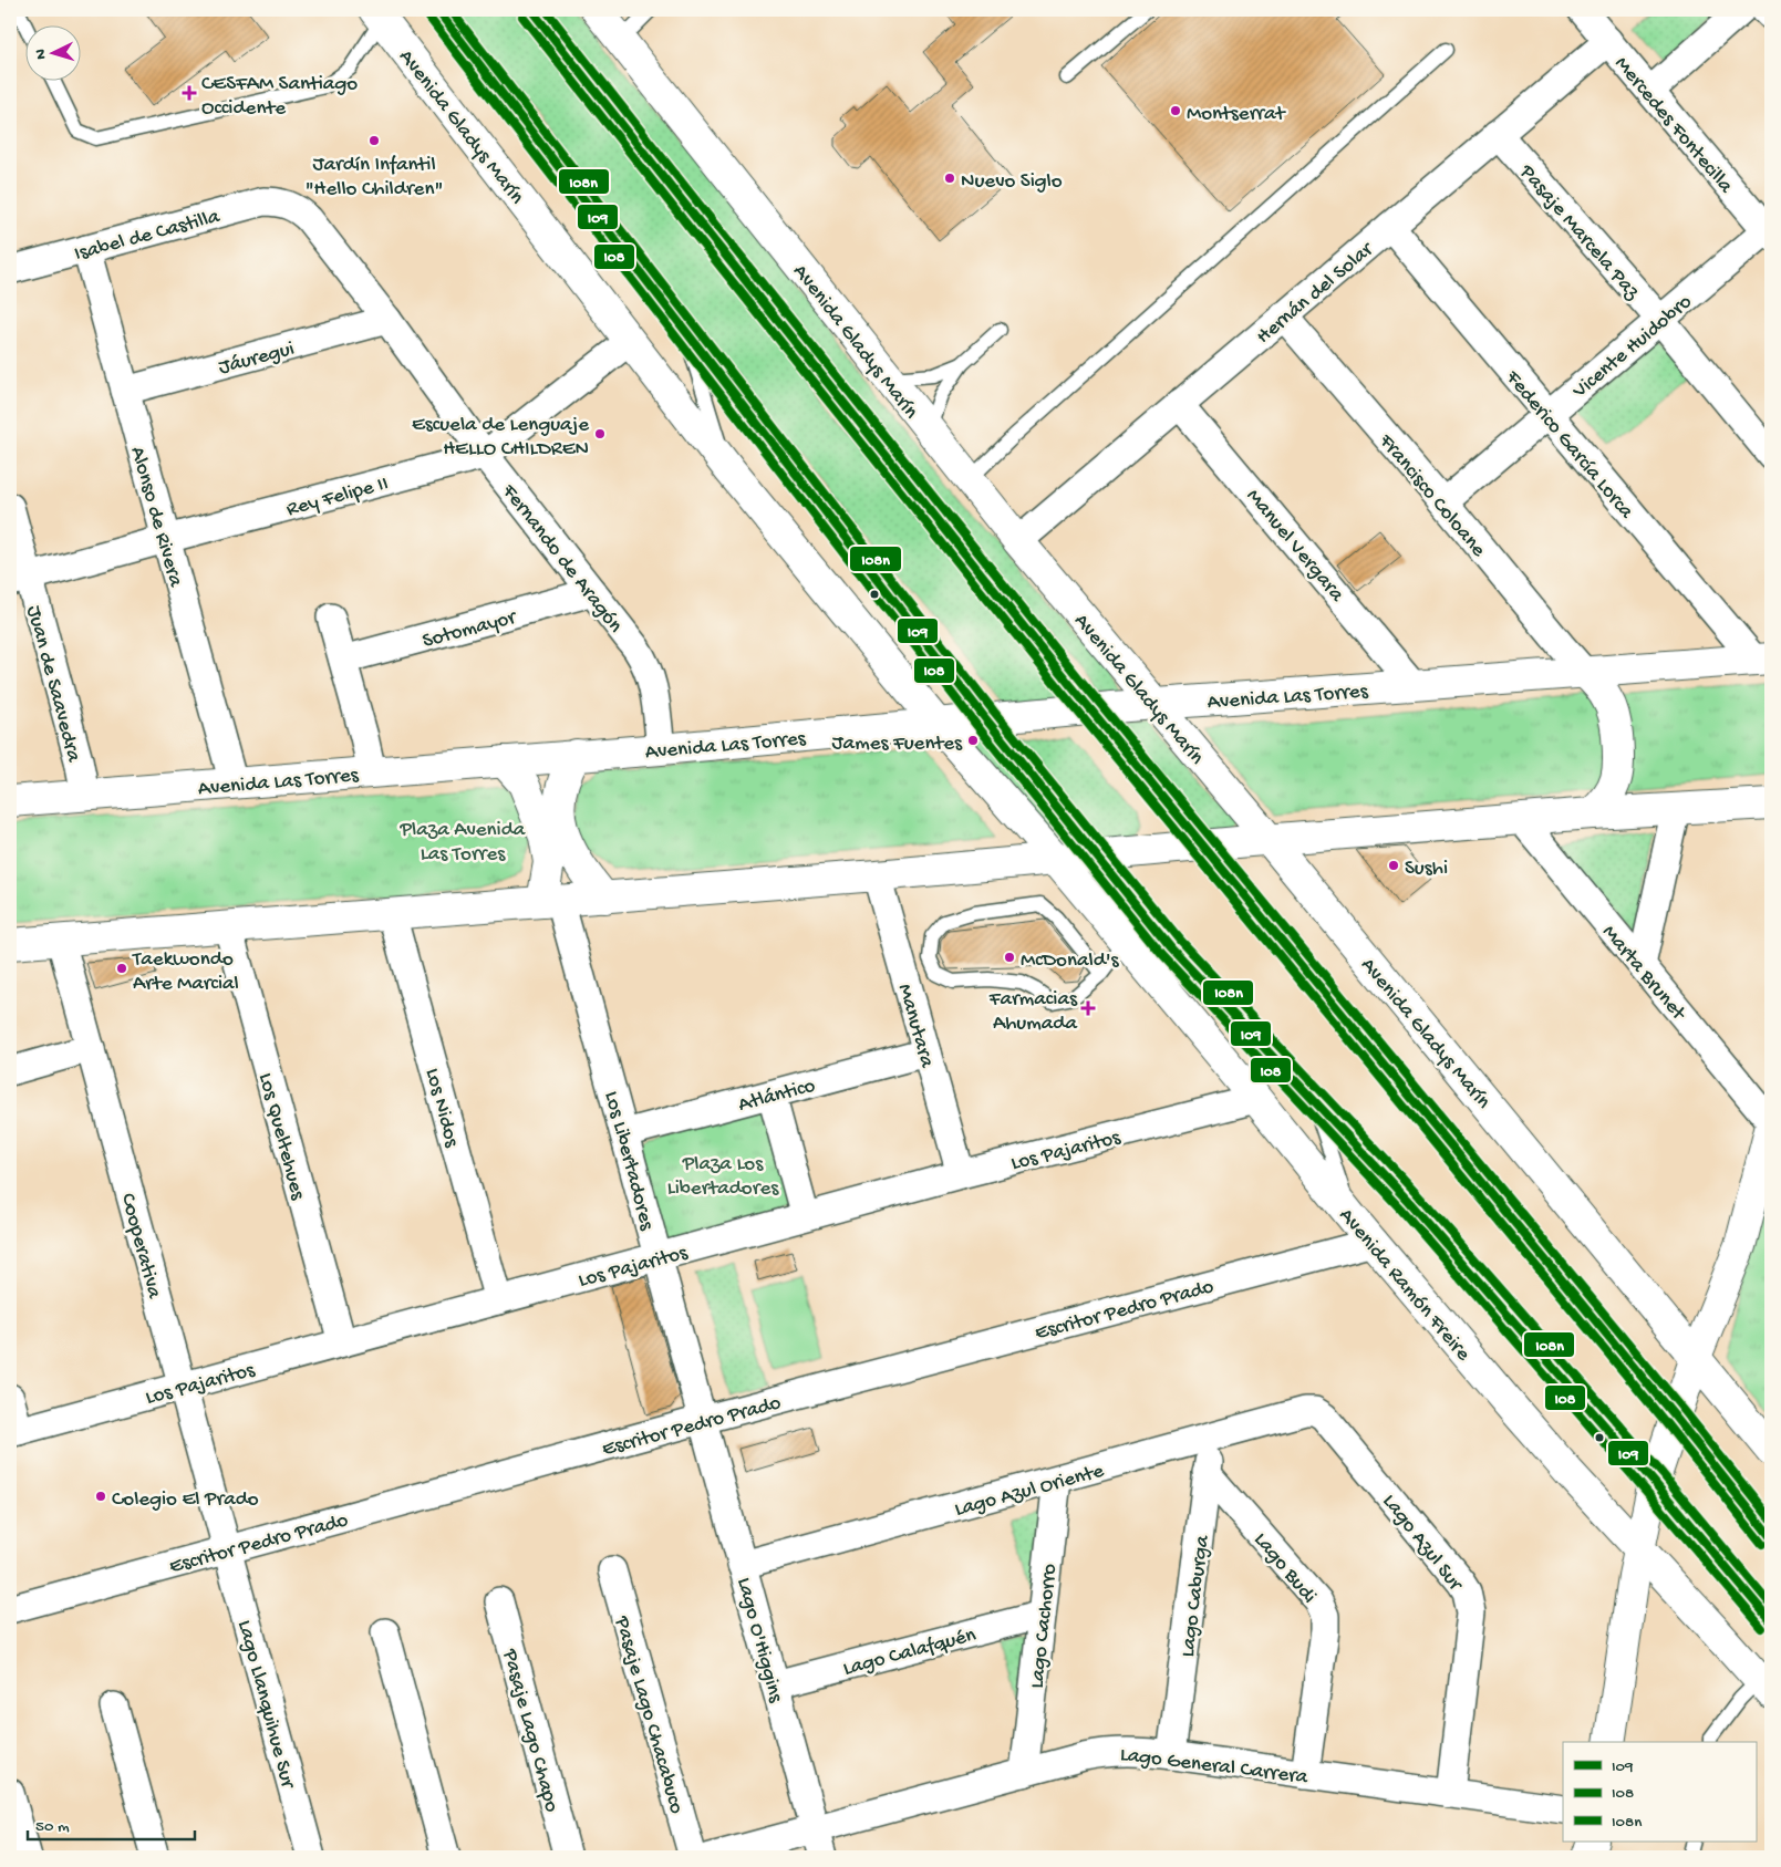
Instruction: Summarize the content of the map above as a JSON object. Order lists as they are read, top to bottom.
{
  "streets": {
    "main road": ["Avenida Gladys Marín", "Avenida Las Torres", "Avenida Ramón Freire"],
    "street": [
      "Mercedes Fontecilla",
      "Pasaje Marcela Paz",
      "Isabel de Castilla",
      "Hernán del Solar",
      "Vicente Huidobro",
      "Jáuregui",
      "Federico García Lorca",
      "Rey Felipe II",
      "Francisco Coloane",
      "Alonso de Rivera",
      "Manuel Vergara",
      "Fernando de Aragón",
      "Sotomayor",
      "Juan de Saavedra",
      "Marta Brunet",
      "Manutara",
      "Atlántico",
      "Los Nidos",
      "Los Queltehues",
      "Los Pajaritos",
      "Los Libertadores",
      "Cooperativa",
      "Escritor Pedro Prado",
      "Lago Azul Oriente",
      "Lago Azul Sur",
      "Lago Budi",
      "Lago Caburga",
      "Lago Cachorro",
      "Lago O'Higgins",
      "Lago Calafquén",
      "Lago Llanquihue Sur",
      "Pasaje Lago Chacabuco",
      "Pasaje Lago Chapo",
      "Lago General Carrera"
    ]
  },
  "crossings": [
    ["Mercedes Fontecilla", "Hernán del Solar"],
    ["Mercedes Fontecilla", "Vicente Huidobro"],
    ["Avenida Gladys Marín", "Hernán del Solar"],
    ["Avenida Gladys Marín", "Rey Felipe II"],
    ["Avenida Gladys Marín", "Avenida Las Torres"],
    ["Avenida Gladys Marín", "Avenida Ramón Freire"],
    ["Pasaje Marcela Paz", "Hernán del Solar"],
    ["Pasaje Marcela Paz", "Vicente Huidobro"],
    ["Isabel de Castilla", "Alonso de Rivera"],
    ["Isabel de Castilla", "Fernando de Aragón"],
    ["Hernán del Solar", "Federico García Lorca"],
    ["Hernán del Solar", "Francisco Coloane"],
    ["Hernán del Solar", "Manuel Vergara"],
    ["Vicente Huidobro", "Federico García Lorca"],
    ["Vicente Huidobro", "Francisco Coloane"],
    ["Jáuregui", "Alonso de Rivera"],
    ["Jáuregui", "Fernando de Aragón"],
    ["Federico García Lorca", "Avenida Las Torres"],
    ["Rey Felipe II", "Alonso de Rivera"],
    ["Rey Felipe II", "Fernando de Aragón"],
    ["Rey Felipe II", "Juan de Saavedra"],
    ["Francisco Coloane", "Avenida Las Torres"],
    ["Alonso de Rivera", "Avenida Las Torres"],
    ["Manuel Vergara", "Avenida Las Torres"],
    ["Fernando de Aragón", "Sotomayor"],
    ["Fernando de Aragón", "Avenida Las Torres"],
    ["Juan de Saavedra", "Avenida Las Torres"],
    ["Manutara", "Atlántico"],
    ["Manutara", "Los Pajaritos"],
    ["Atlántico", "Los Libertadores"],
    ["Los Nidos", "Los Pajaritos"],
    ["Los Queltehues", "Los Pajaritos"],
    ["Los Pajaritos", "Los Libertadores"],
    ["Los Pajaritos", "Cooperativa"],
    ["Los Pajaritos", "Avenida Ramón Freire"],
    ["Los Libertadores", "Escritor Pedro Prado"],
    ["Los Libertadores", "Lago O'Higgins"],
    ["Cooperativa", "Escritor Pedro Prado"],
    ["Cooperativa", "Lago Llanquihue Sur"],
    ["Avenida Ramón Freire", "Escritor Pedro Prado"],
    ["Escritor Pedro Prado", "Lago O'Higgins"],
    ["Escritor Pedro Prado", "Lago Llanquihue Sur"],
    ["Lago Azul Oriente", "Lago Azul Sur"],
    ["Lago Azul Oriente", "Lago Caburga"],
    ["Lago Azul Oriente", "Lago Cachorro"],
    ["Lago Azul Oriente", "Lago O'Higgins"],
    ["Lago Azul Sur", "Lago General Carrera"],
    ["Lago Budi", "Lago Caburga"],
    ["Lago Budi", "Lago General Carrera"],
    ["Lago Caburga", "Lago General Carrera"],
    ["Lago Cachorro", "Lago Calafquén"],
    ["Lago Cachorro", "Lago General Carrera"],
    ["Lago O'Higgins", "Lago Calafquén"],
    ["Lago O'Higgins", "Lago General Carrera"]
  ],
  "parks": ["Plaza Avenida Las Torres", "Plaza Los Libertadores"],
  "places": {
    "health": ["CESFAM Santiago Occidente", "Farmacias Ahumada"],
    "other": [
      "Montserrat",
      "Jardín Infantil \"Hello Children\"",
      "Nuevo Siglo",
      "Escuela de Lenguaje HELLO CHILDREN",
      "James Fuentes",
      "Sushi",
      "McDonald's",
      "Taekwondo Arte Marcial",
      "Colegio El Prado"
    ]
  },
  "lines": ["transit line I09", "transit line I08n", "transit line I08"],
  "legend": ["I09", "I08", "I08n"],
  "scale_bar": "50 m",
  "north": "left"
}
